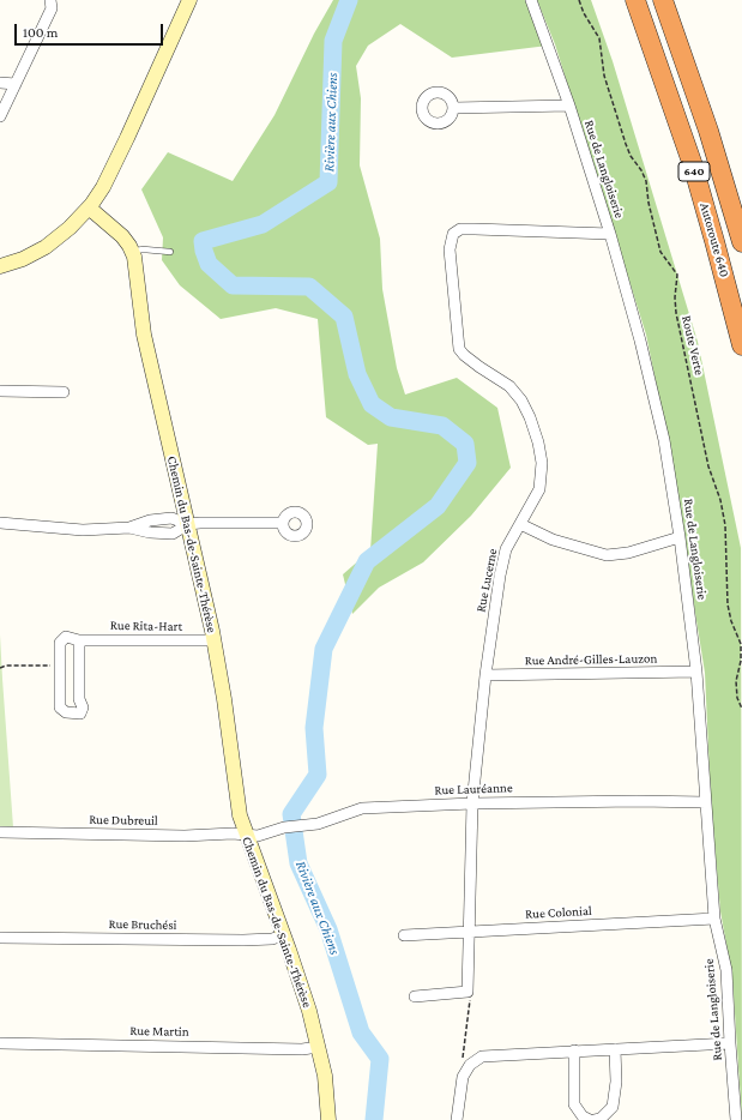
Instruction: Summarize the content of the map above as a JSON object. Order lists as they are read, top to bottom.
{
  "streets": {
    "highway": ["640", "Autoroute 640"],
    "street": [
      "Rue de Langloiserie",
      "Chemin du Bas-de-Sainte-Thérèse",
      "Rue Lucerne",
      "Rue Rita-Hart",
      "Rue André-Gilles-Lauzon",
      "Rue Lauréanne",
      "Rue Dubreuil",
      "Rue Colonial",
      "Rue Bruchési",
      "Rue Martin"
    ],
    "path": ["Route Verte"]
  },
  "crossings": [
    ["Rue de Langloiserie", "Rue Lucerne"],
    ["Rue de Langloiserie", "Rue André-Gilles-Lauzon"],
    ["Rue de Langloiserie", "Rue Lauréanne"],
    ["Rue de Langloiserie", "Rue Colonial"],
    ["Chemin du Bas-de-Sainte-Thérèse", "Rue Rita-Hart"],
    ["Chemin du Bas-de-Sainte-Thérèse", "Rue Lauréanne"],
    ["Chemin du Bas-de-Sainte-Thérèse", "Rue Dubreuil"],
    ["Chemin du Bas-de-Sainte-Thérèse", "Rue Bruchési"],
    ["Chemin du Bas-de-Sainte-Thérèse", "Rue Martin"],
    ["Rue Lucerne", "Rue André-Gilles-Lauzon"],
    ["Rue Lucerne", "Rue Lauréanne"],
    ["Rue Lucerne", "Rue Colonial"],
    ["Rue Lauréanne", "Rue Dubreuil"]
  ],
  "water": ["Rivière aux Chiens"],
  "scale_bar": "100 m"
}
